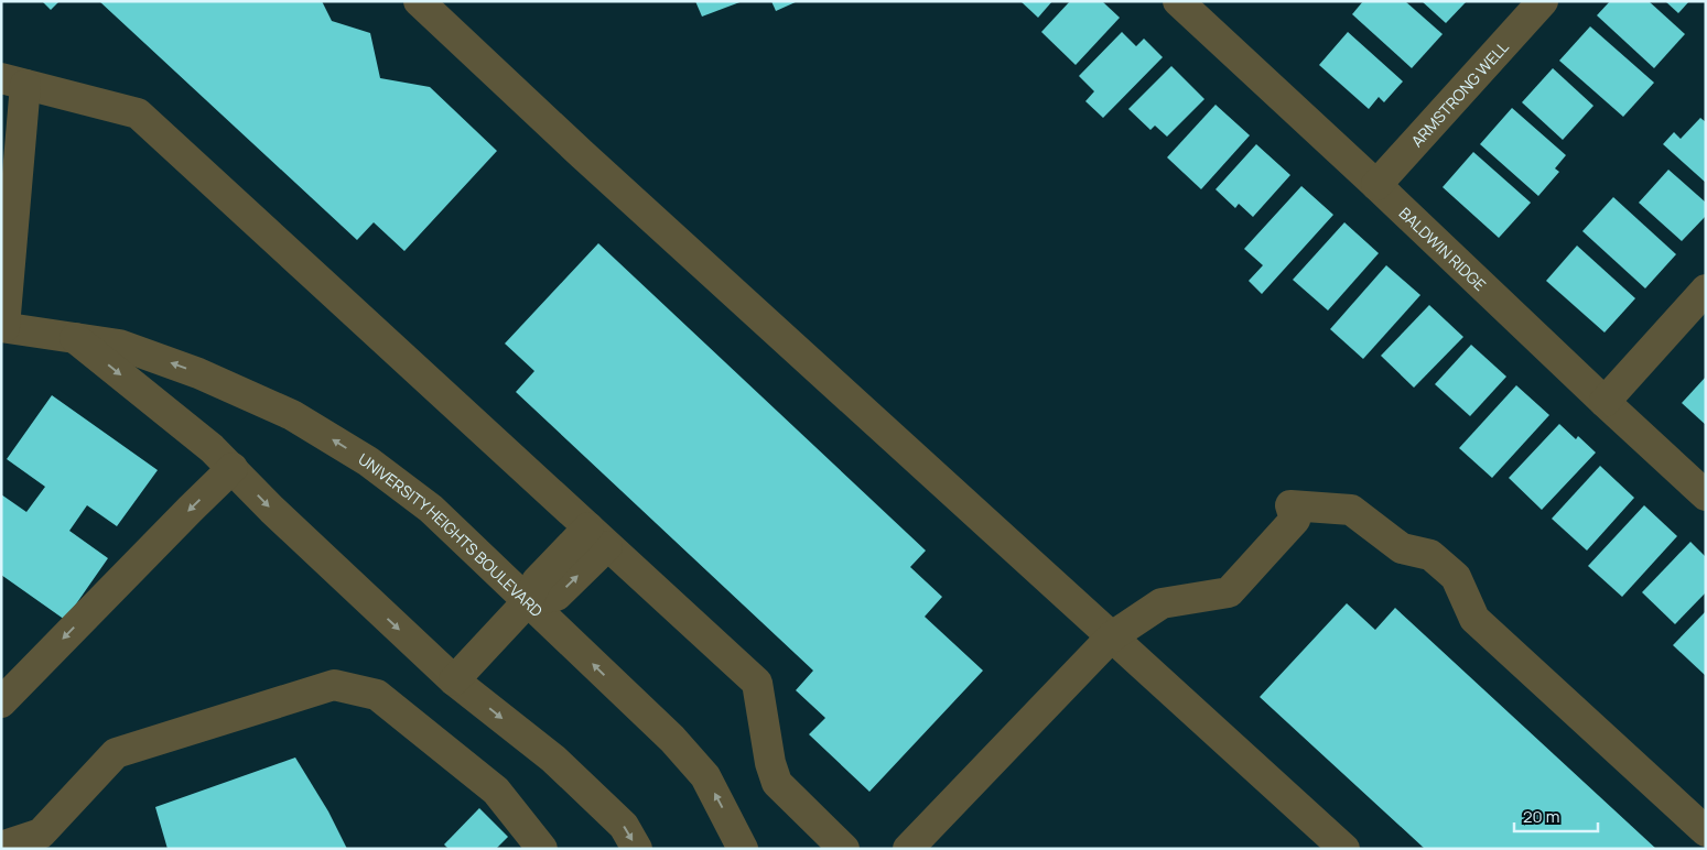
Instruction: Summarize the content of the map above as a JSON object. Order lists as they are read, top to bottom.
{
  "streets": {
    "street": ["ARMSTRONG WELL", "BALDWIN RIDGE", "UNIVERSITY HEIGHTS BOULEVARD"]
  },
  "crossings": [
    ["ARMSTRONG WELL", "BALDWIN RIDGE"]
  ],
  "scale_bar": "20 m"
}
